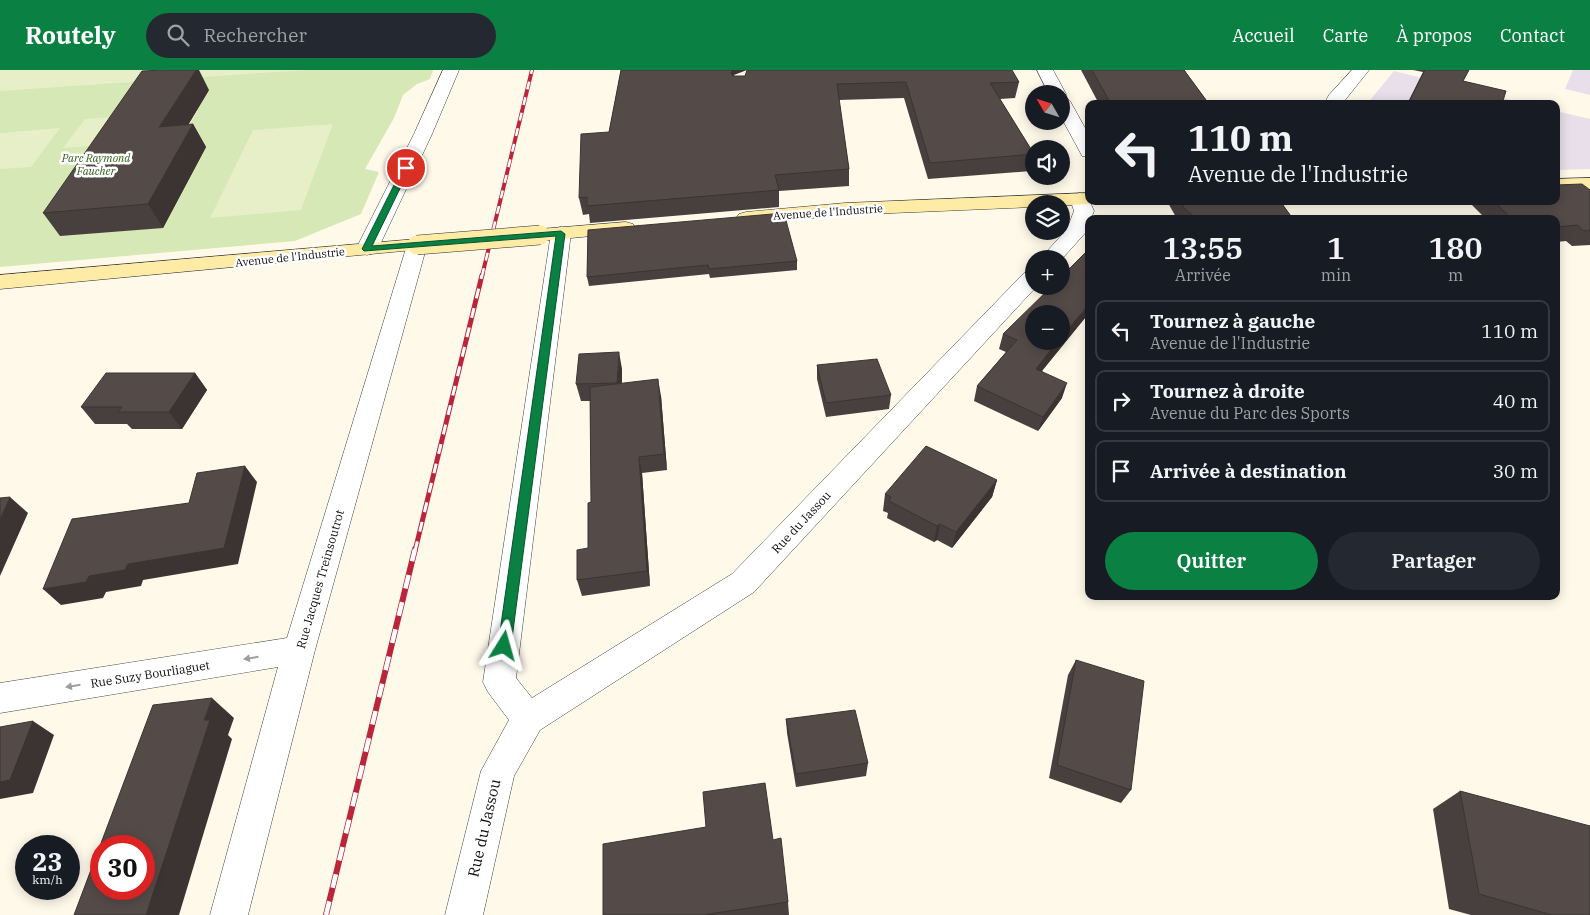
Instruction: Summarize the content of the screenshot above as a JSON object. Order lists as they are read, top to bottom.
{
  "streets": {
    "main road": ["Avenue de l'Industrie"],
    "street": ["Rue du Jassou", "Rue Jacques Treinsoutrot", "Rue Suzy Bourliaguet"]
  },
  "crossings": [
    ["Avenue de l'Industrie", "Rue Jacques Treinsoutrot"],
    ["Rue Jacques Treinsoutrot", "Rue Suzy Bourliaguet"]
  ],
  "one_way": ["Rue Suzy Bourliaguet"],
  "parks": ["Parc Raymond Faucher"],
  "north": "top left",
  "page": {
    "header": "Routely",
    "search": "Rechercher",
    "nav": [
      "Accueil",
      "Carte",
      "À propos",
      "Contact"
    ],
    "map_buttons": ["+", "−"],
    "turn": ["110 m", "Avenue de l'Industrie"],
    "eta": [
      "13:55",
      "Arrivée",
      "1",
      "min",
      "180",
      "m"
    ],
    "list": [
      {
        "name": "Tournez à gauche",
        "note": "Avenue de l'Industrie",
        "value": "110 m"
      },
      {
        "name": "Tournez à droite",
        "note": "Avenue du Parc des Sports",
        "value": "40 m"
      },
      {
        "name": "Arrivée à destination",
        "value": "30 m"
      }
    ],
    "buttons": ["Quitter", "Partager"],
    "speed": "23 km/h",
    "limit": "30"
  }
}
